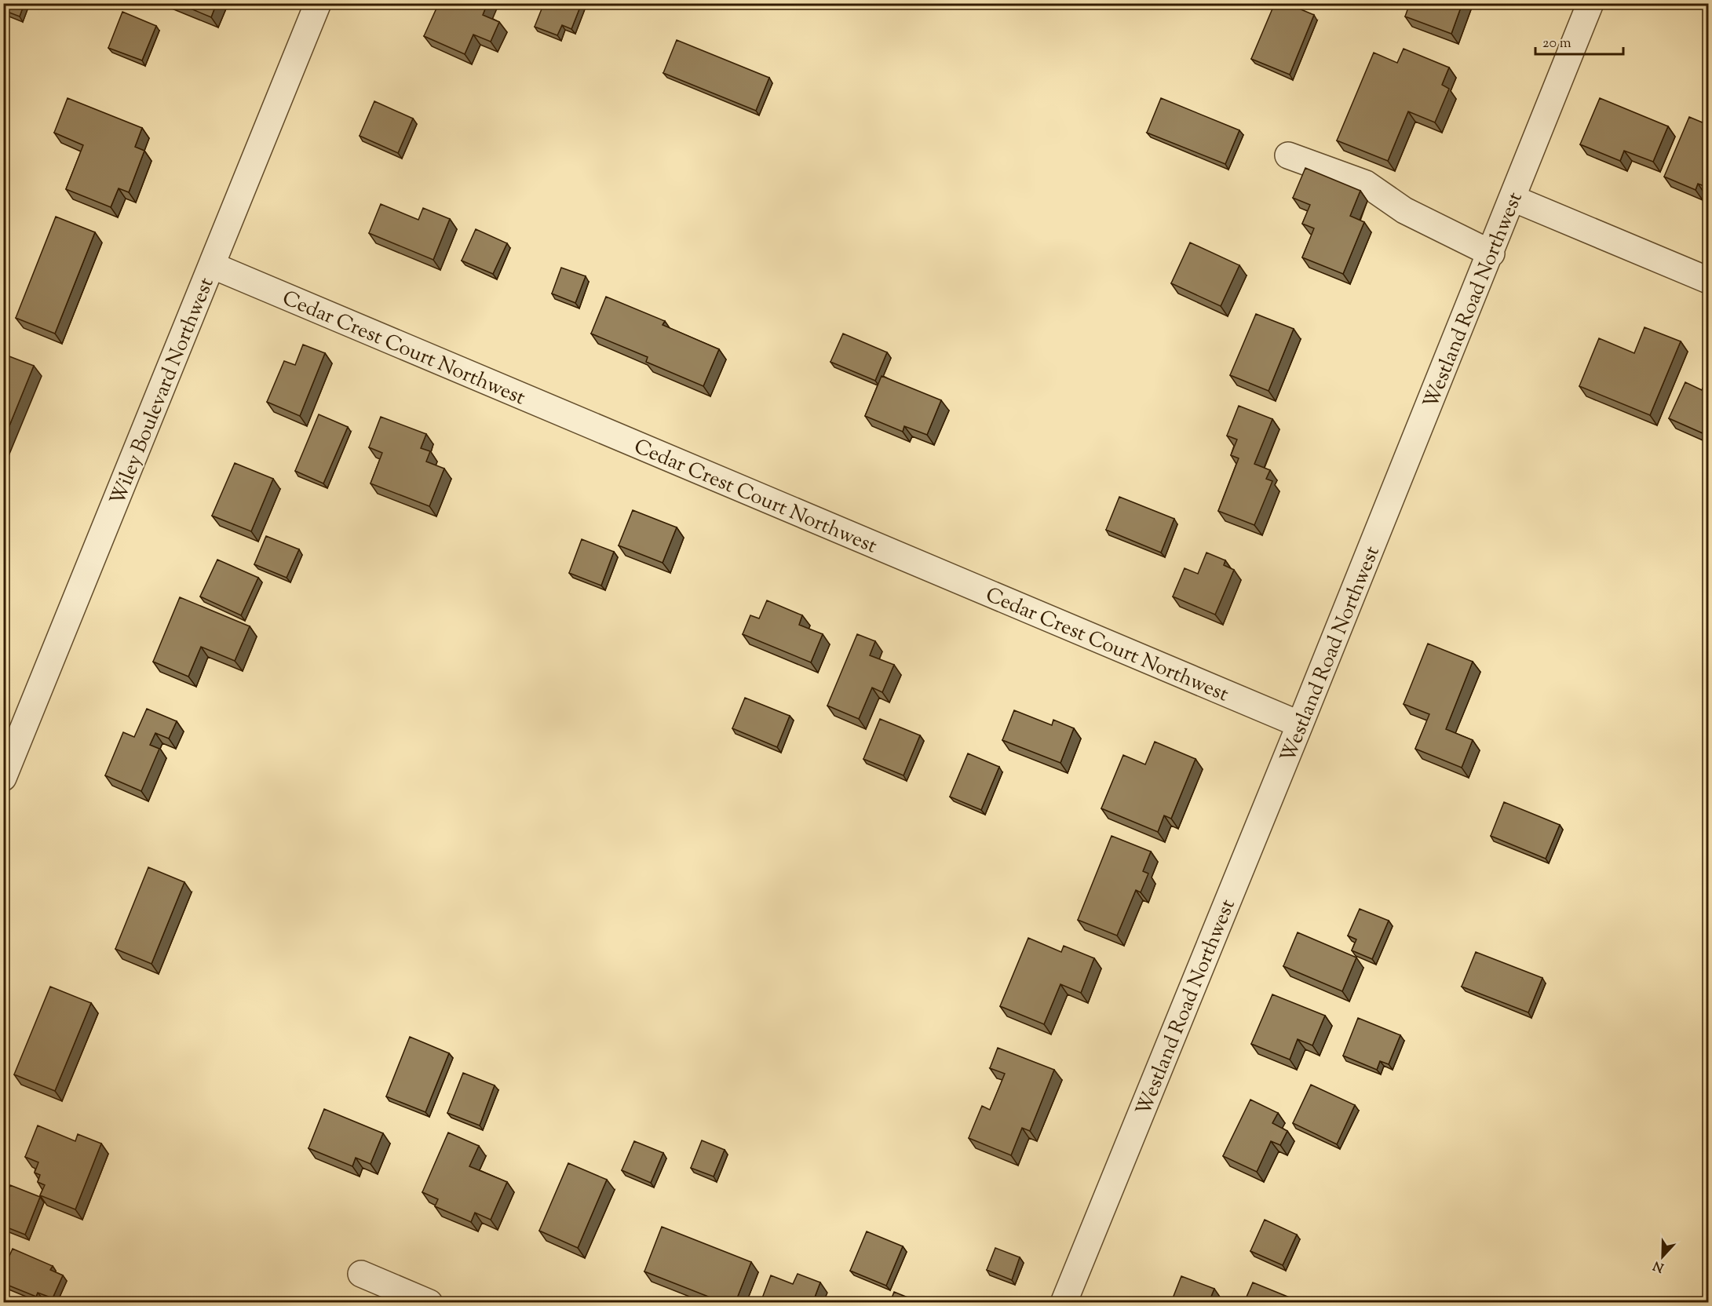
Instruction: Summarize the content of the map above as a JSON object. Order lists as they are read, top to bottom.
{
  "streets": {
    "street": ["Westland Road Northwest", "Cedar Crest Court Northwest", "Wiley Boulevard Northwest"]
  },
  "crossings": [
    ["Westland Road Northwest", "Cedar Crest Court Northwest"],
    ["Cedar Crest Court Northwest", "Wiley Boulevard Northwest"]
  ],
  "scale_bar": "20 m",
  "north": "bottom"
}
